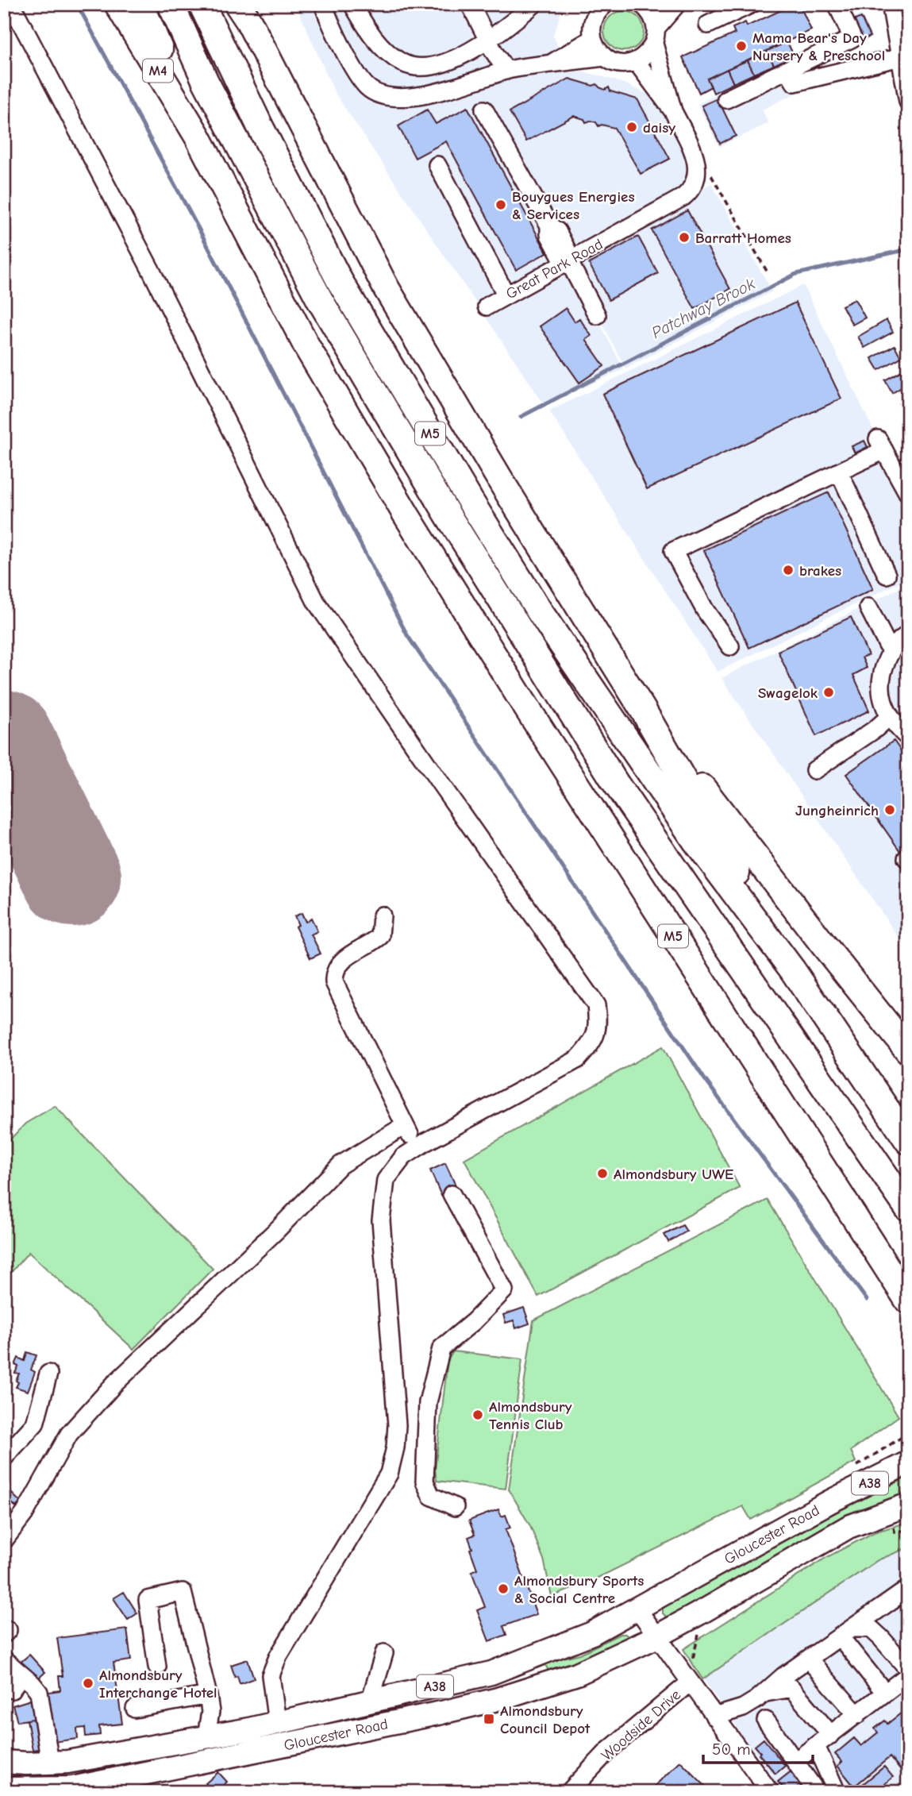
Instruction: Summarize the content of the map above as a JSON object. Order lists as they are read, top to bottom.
{
  "streets": {
    "highway": ["M4", "M5"],
    "main road": ["A38", "Gloucester Road"],
    "street": ["Great Park Road", "Woodside Drive"]
  },
  "crossings": [
    ["M4", "M5"]
  ],
  "water": ["Patchway Brook"],
  "places": {
    "other": [
      "Mama Bear's Day Nursery & Preschool",
      "daisy",
      "Bouygues Energies & Services",
      "Barratt Homes",
      "brakes",
      "Swagelok",
      "Jungheinrich",
      "Almondsbury UWE",
      "Almondsbury Tennis Club",
      "Almondsbury Sports & Social Centre",
      "Almondsbury Interchange Hotel"
    ],
    "transit": ["Almondsbury Council Depot"]
  },
  "scale_bar": "50 m"
}
